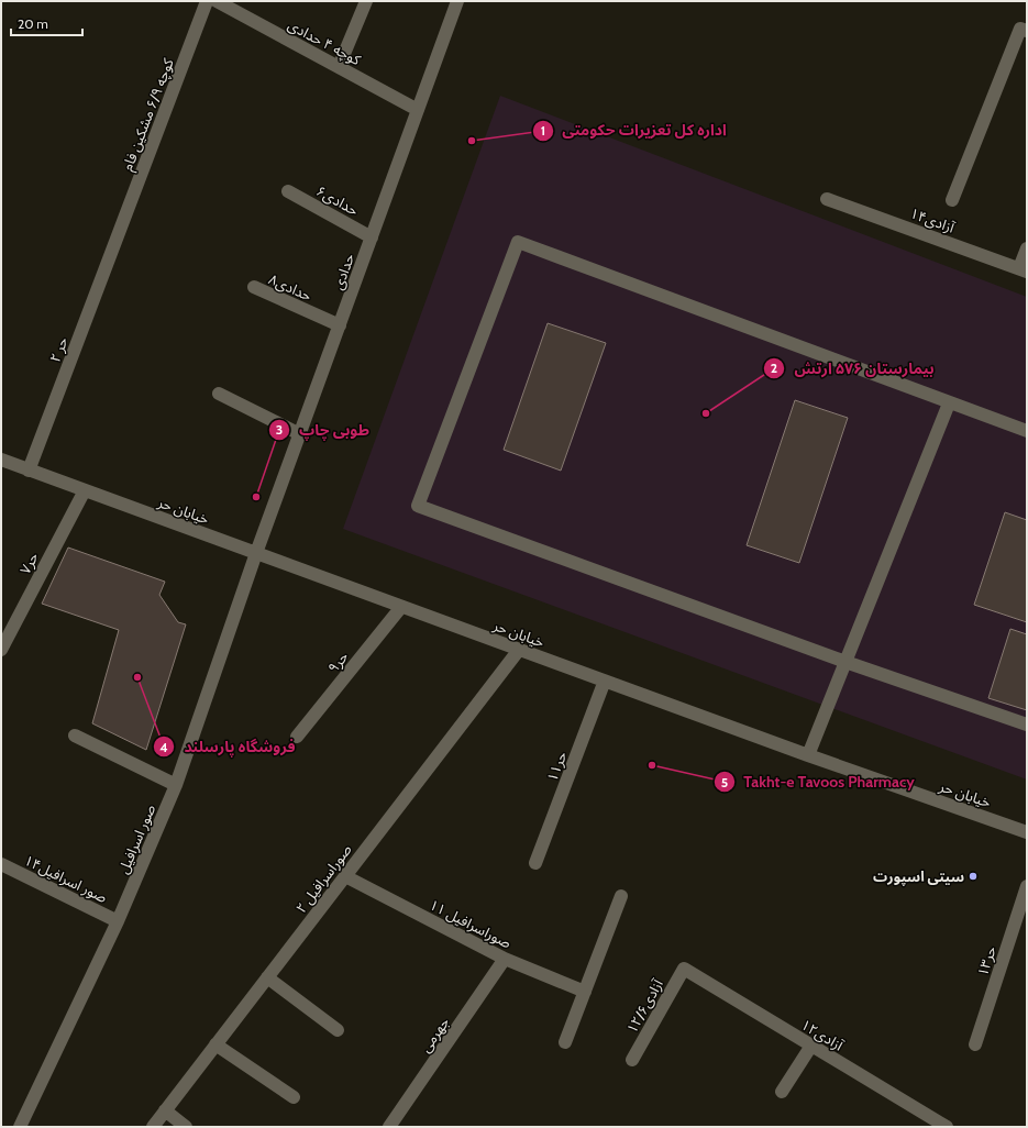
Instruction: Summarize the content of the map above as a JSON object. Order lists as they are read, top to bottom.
{
  "streets": {
    "street": [
      "کوچه ۴ حدادی",
      "کوچه ۶/۹ مشکین فام",
      "۶حدادی",
      "آزادی۱۴",
      "حدادی",
      "۸حدادی",
      "۲ حر",
      "خیابان حر",
      "حر۷",
      "حر۹",
      "حر۱۱",
      "صور اسرافیل",
      "صور اسرافیل۱۴",
      "صوراسرافیل ۲",
      "صوراسرافیل ۱۱",
      "حر۱۳",
      "آزادی۱۲/۶",
      "جهرمی",
      "آزادی۱۲"
    ]
  },
  "crossings": [
    ["کوچه ۴ حدادی", "حدادی"],
    ["کوچه ۶/۹ مشکین فام", "۲ حر"],
    ["۶حدادی", "حدادی"],
    ["حدادی", "۸حدادی"],
    ["حدادی", "خیابان حر"],
    ["حدادی", "صور اسرافیل"],
    ["۲ حر", "خیابان حر"],
    ["خیابان حر", "حر۷"],
    ["خیابان حر", "حر۹"],
    ["خیابان حر", "حر۱۱"],
    ["خیابان حر", "صور اسرافیل"],
    ["خیابان حر", "صوراسرافیل ۲"],
    ["صور اسرافیل", "صور اسرافیل۱۴"],
    ["صوراسرافیل ۲", "صوراسرافیل ۱۱"],
    ["صوراسرافیل ۱۱", "جهرمی"],
    ["آزادی۱۲/۶", "آزادی۱۲"]
  ],
  "places": [
    "اداره کل تعزیرات حکومتی",
    "بیمارستان ۵۷۶ ارتش",
    "طوبی چاپ",
    "فروشگاه پارسلند",
    "Takht-e Tavoos Pharmacy",
    "سیتی اسپورت"
  ],
  "scale_bar": "20 m"
}
